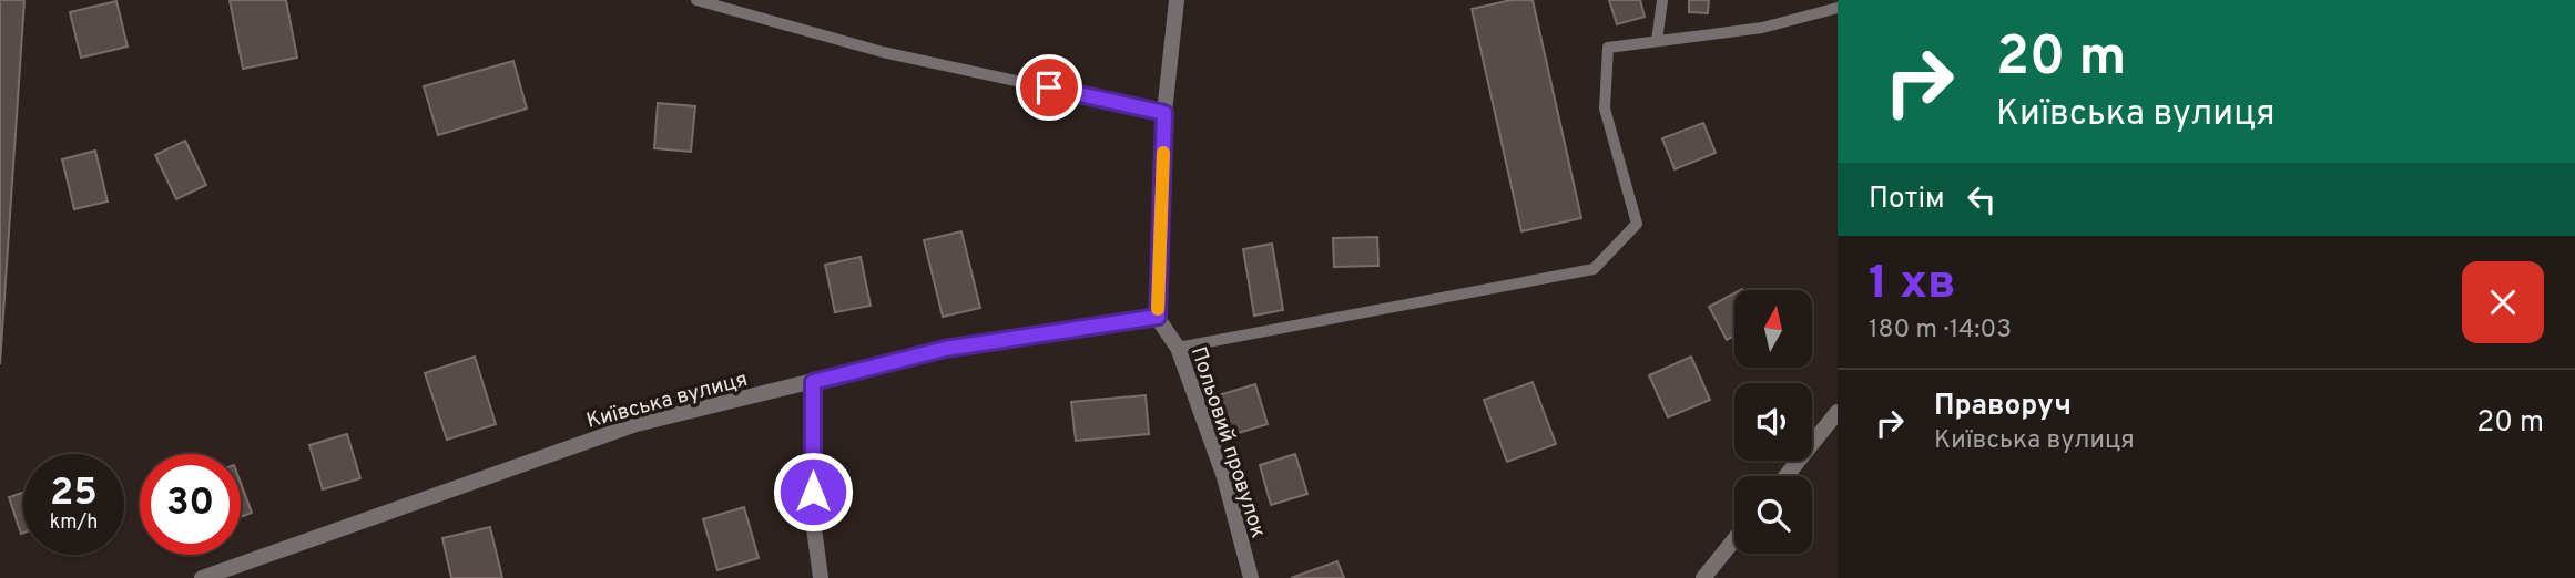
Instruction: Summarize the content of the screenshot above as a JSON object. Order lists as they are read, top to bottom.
{
  "streets": {
    "street": ["Київська вулиця", "Польовий провулок"]
  },
  "crossings": [
    ["Київська вулиця", "Польовий провулок"]
  ],
  "north": "top",
  "page": {
    "turn": ["20 m", "Київська вулиця"],
    "then": "Потім",
    "heading": ["1 хв", "180 m · 14:03"],
    "list": [
      {
        "name": "Праворуч",
        "note": "Київська вулиця",
        "value": "20 m"
      }
    ],
    "speed": "25 km/h",
    "limit": "30"
  }
}
